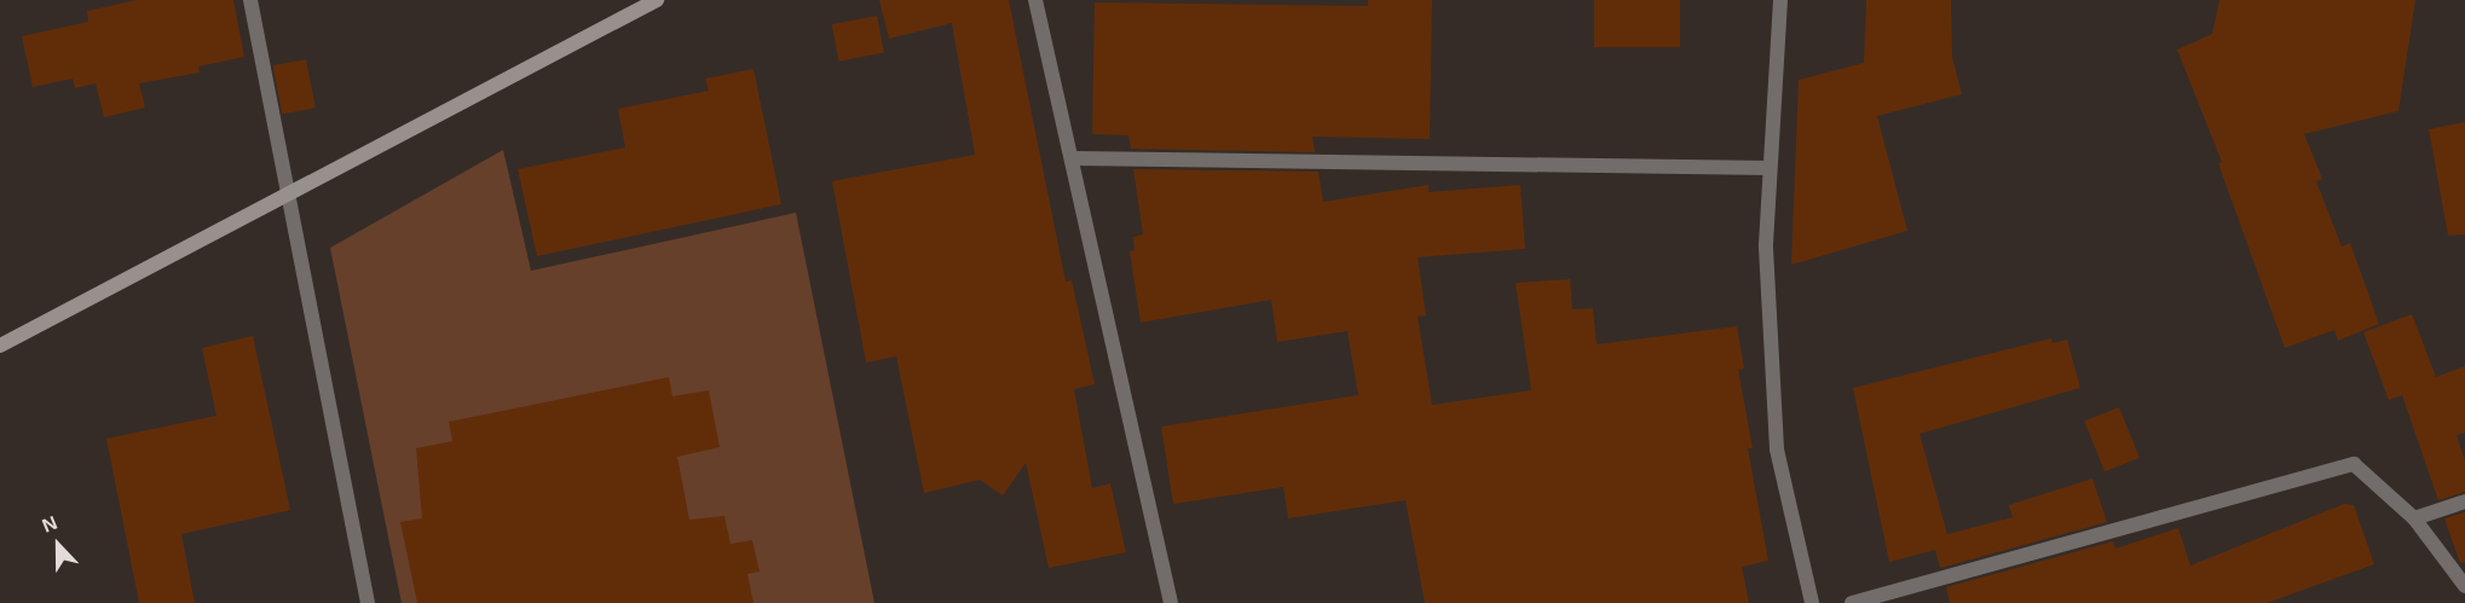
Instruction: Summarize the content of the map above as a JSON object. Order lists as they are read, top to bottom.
{
  "north": "top"
}
